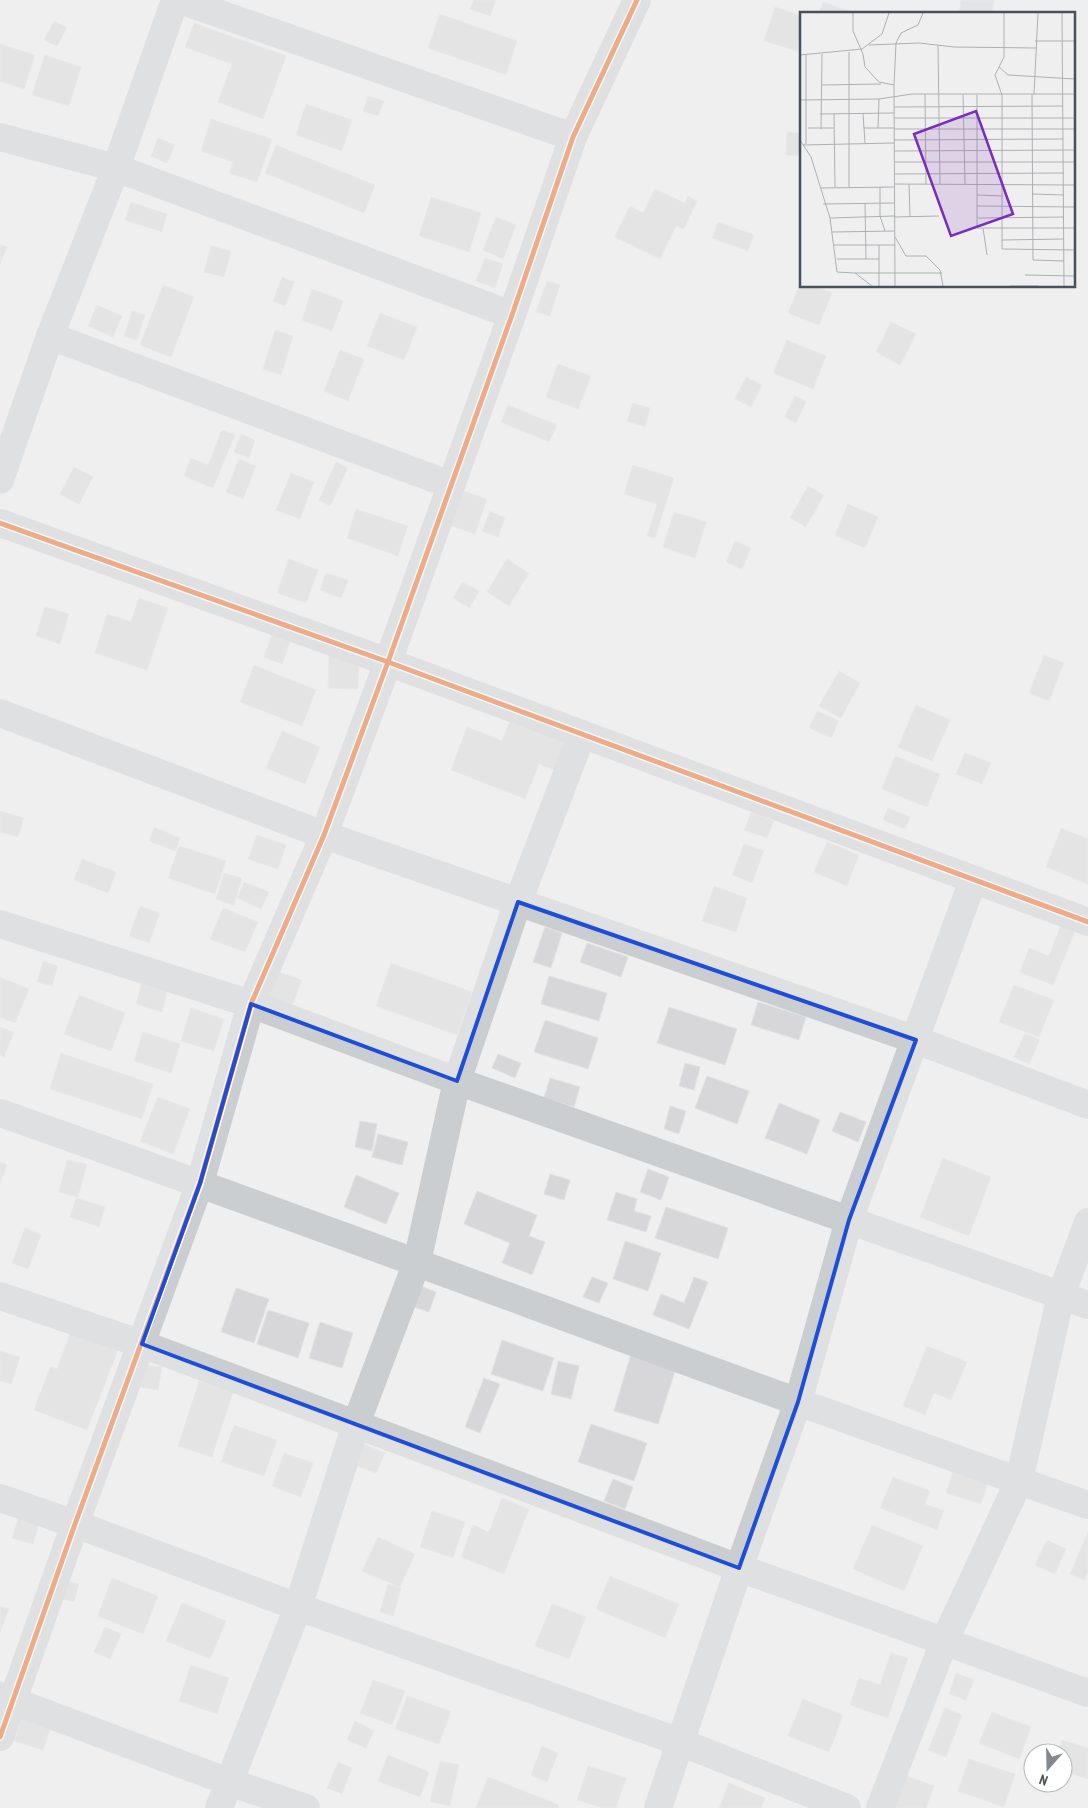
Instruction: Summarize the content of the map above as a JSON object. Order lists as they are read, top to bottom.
{
  "north": "bottom"
}
